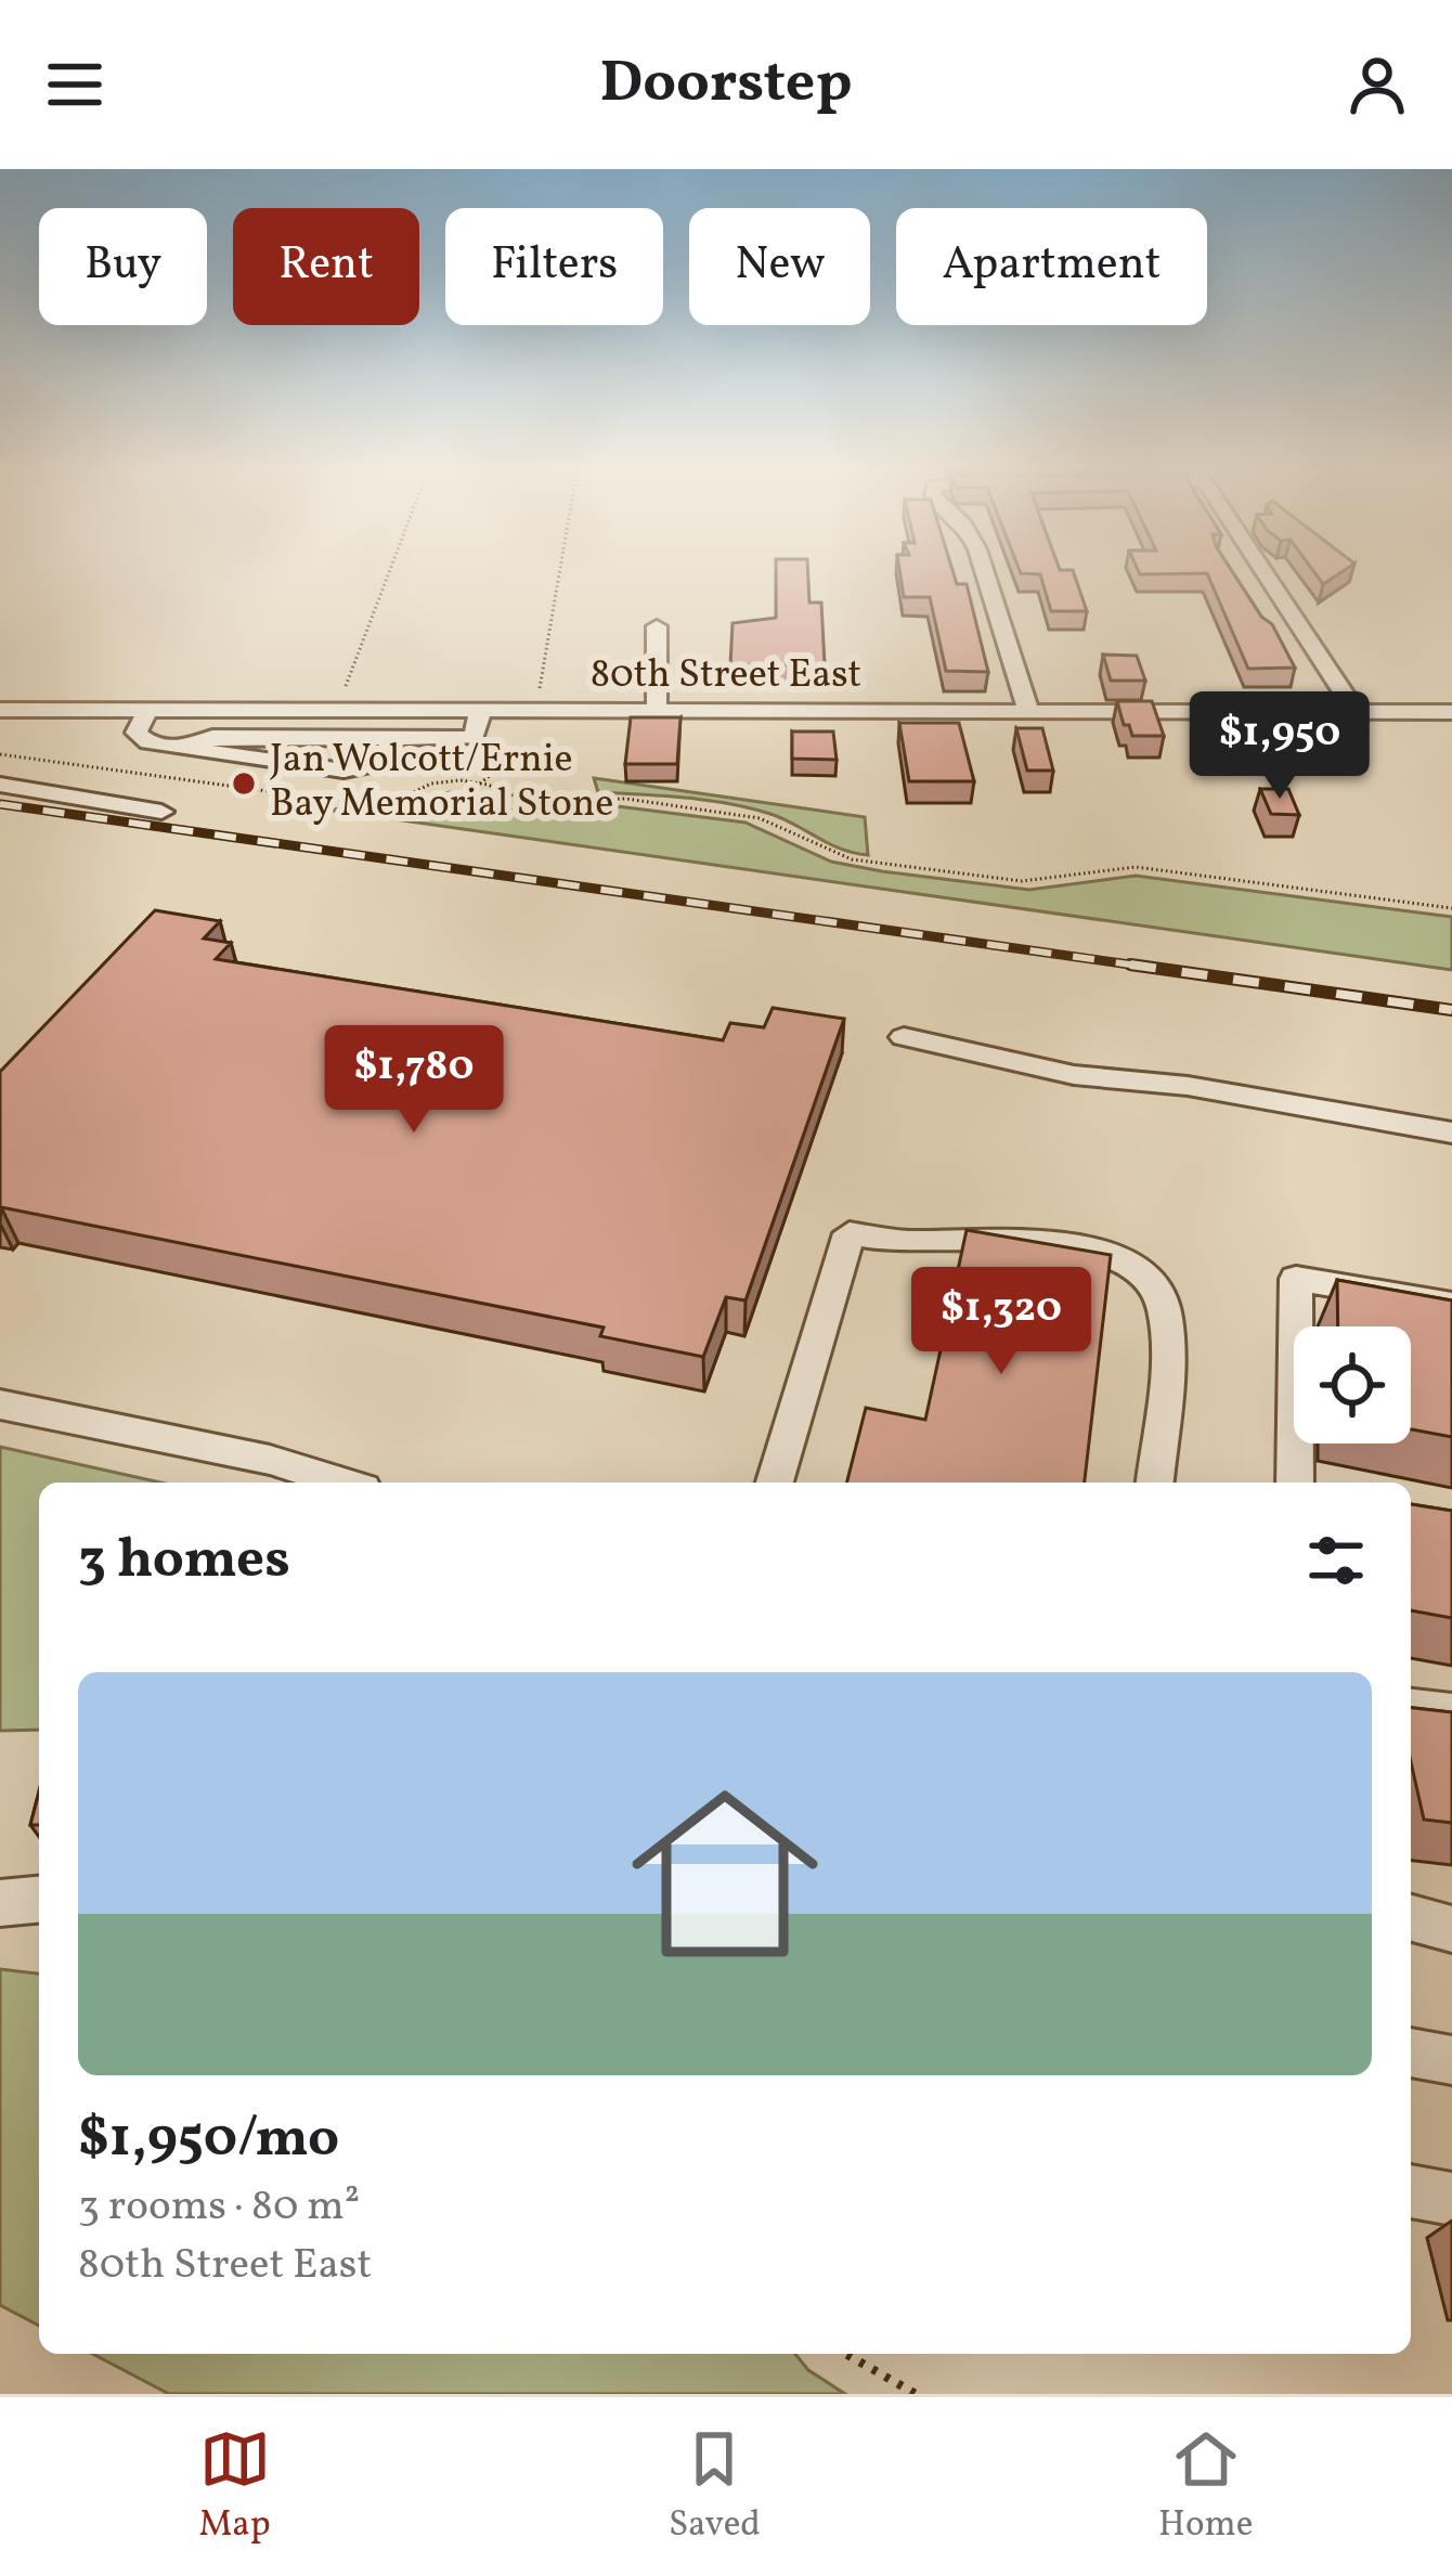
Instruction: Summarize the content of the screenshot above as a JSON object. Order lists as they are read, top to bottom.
{
  "streets": {
    "street": ["80th Street East"]
  },
  "places": ["Jan Wolcott/Ernie Bay Memorial Stone"],
  "page": {
    "header": "Doorstep",
    "chip": [
      "Buy",
      "Rent",
      "Filters",
      "New",
      "Apartment"
    ],
    "price": ["$1,950", "$1,780", "$1,320"],
    "heading": "3 homes",
    "list": [
      {
        "name": "$1,950/mo",
        "note": "3 rooms · 80 m² · 80th Street East"
      }
    ],
    "tabs": ["Map", "Saved", "Home"]
  }
}
